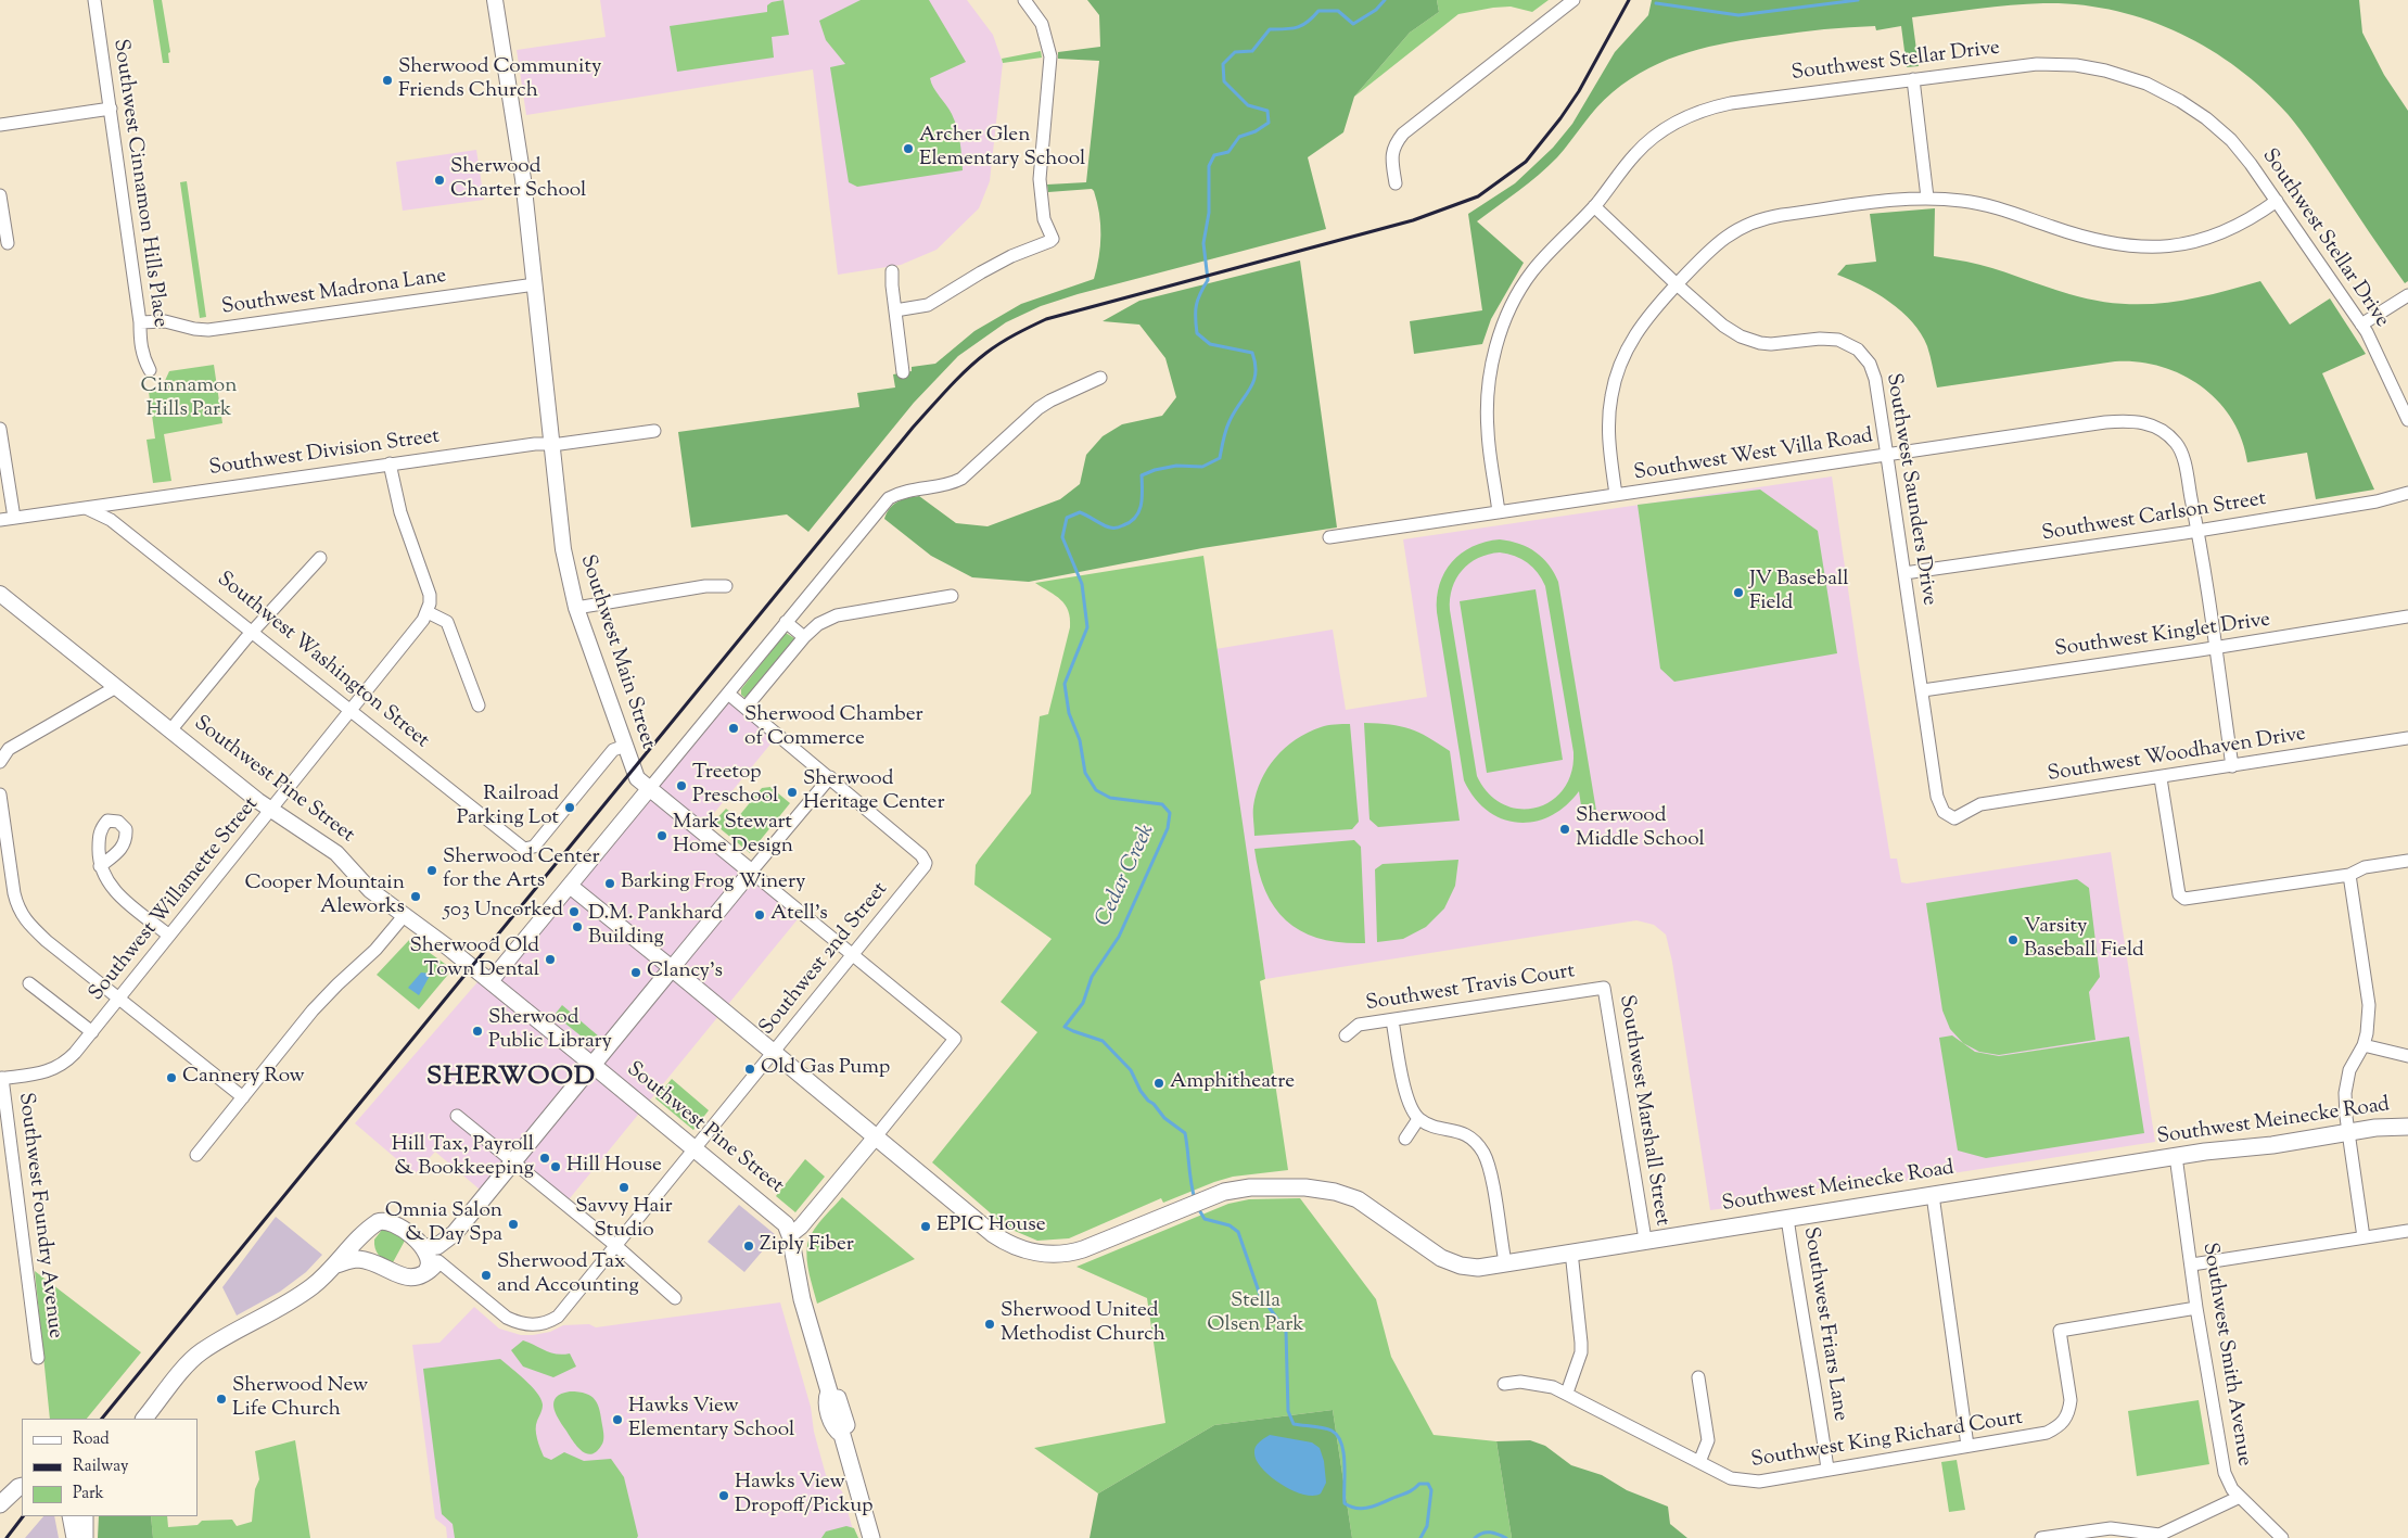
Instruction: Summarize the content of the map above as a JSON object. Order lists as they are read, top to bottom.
{
  "streets": {
    "main road": ["Southwest Pine Street", "Southwest Meinecke Road"],
    "street": [
      "Southwest Stellar Drive",
      "Southwest Cinnamon Hills Place",
      "Southwest Madrona Lane",
      "Southwest Division Street",
      "Southwest West Villa Road",
      "Southwest Saunders Drive",
      "Southwest Carlson Street",
      "Southwest Kinglet Drive",
      "Southwest Main Street",
      "Southwest Washington Street",
      "Southwest Woodhaven Drive",
      "Southwest Willamette Street",
      "Southwest 2nd Street",
      "Southwest Travis Court",
      "Southwest Marshall Street",
      "Southwest Foundry Avenue",
      "Southwest Friars Lane",
      "Southwest Smith Avenue",
      "Southwest King Richard Court"
    ]
  },
  "crossings": [
    ["Southwest Stellar Drive", "Southwest West Villa Road"],
    ["Southwest Stellar Drive", "Southwest Saunders Drive"],
    ["Southwest Cinnamon Hills Place", "Southwest Madrona Lane"],
    ["Southwest Madrona Lane", "Southwest Main Street"],
    ["Southwest Division Street", "Southwest Main Street"],
    ["Southwest Division Street", "Southwest Washington Street"],
    ["Southwest West Villa Road", "Southwest Saunders Drive"],
    ["Southwest West Villa Road", "Southwest Carlson Street"],
    ["Southwest West Villa Road", "Southwest Kinglet Drive"],
    ["Southwest West Villa Road", "Southwest Woodhaven Drive"],
    ["Southwest Saunders Drive", "Southwest Carlson Street"],
    ["Southwest Saunders Drive", "Southwest Kinglet Drive"],
    ["Southwest Saunders Drive", "Southwest Woodhaven Drive"],
    ["Southwest Main Street", "Southwest Washington Street"],
    ["Southwest Main Street", "Southwest 2nd Street"],
    ["Southwest Main Street", "Southwest Meinecke Road"],
    ["Southwest Washington Street", "Southwest Willamette Street"],
    ["Southwest Pine Street", "Southwest Willamette Street"],
    ["Southwest Pine Street", "Southwest 2nd Street"],
    ["Southwest Willamette Street", "Southwest Foundry Avenue"],
    ["Southwest Travis Court", "Southwest Marshall Street"],
    ["Southwest Marshall Street", "Southwest Meinecke Road"],
    ["Southwest Meinecke Road", "Southwest Friars Lane"],
    ["Southwest Meinecke Road", "Southwest Smith Avenue"],
    ["Southwest Friars Lane", "Southwest King Richard Court"],
    ["Southwest Smith Avenue", "Southwest King Richard Court"]
  ],
  "districts": ["SHERWOOD"],
  "water": ["Cedar Creek"],
  "parks": ["Cinnamon Hills Park", "Stella Olsen Park"],
  "places": [
    "Sherwood Community Friends Church",
    "Archer Glen Elementary School",
    "Sherwood Charter School",
    "JV Baseball Field",
    "Sherwood Chamber of Commerce",
    "Treetop Preschool",
    "Sherwood Heritage Center",
    "Railroad Parking Lot",
    "Sherwood Middle School",
    "Mark Stewart Home Design",
    "Sherwood Center for the Arts",
    "Barking Frog Winery",
    "Cooper Mountain Aleworks",
    "503 Uncorked",
    "Atell's",
    "D.M. Pankhard Building",
    "Varsity Baseball Field",
    "Sherwood Old Town Dental",
    "Clancy's",
    "Sherwood Public Library",
    "Old Gas Pump",
    "Cannery Row",
    "Amphitheatre",
    "Hill Tax, Payroll & Bookkeeping",
    "Hill House",
    "Savvy Hair Studio",
    "Omnia Salon & Day Spa",
    "EPIC House",
    "Ziply Fiber",
    "Sherwood Tax and Accounting",
    "Sherwood United Methodist Church",
    "Sherwood New Life Church",
    "Hawks View Elementary School",
    "Hawks View Dropoff/Pickup"
  ],
  "legend": ["Road", "Railway", "Park"]
}
